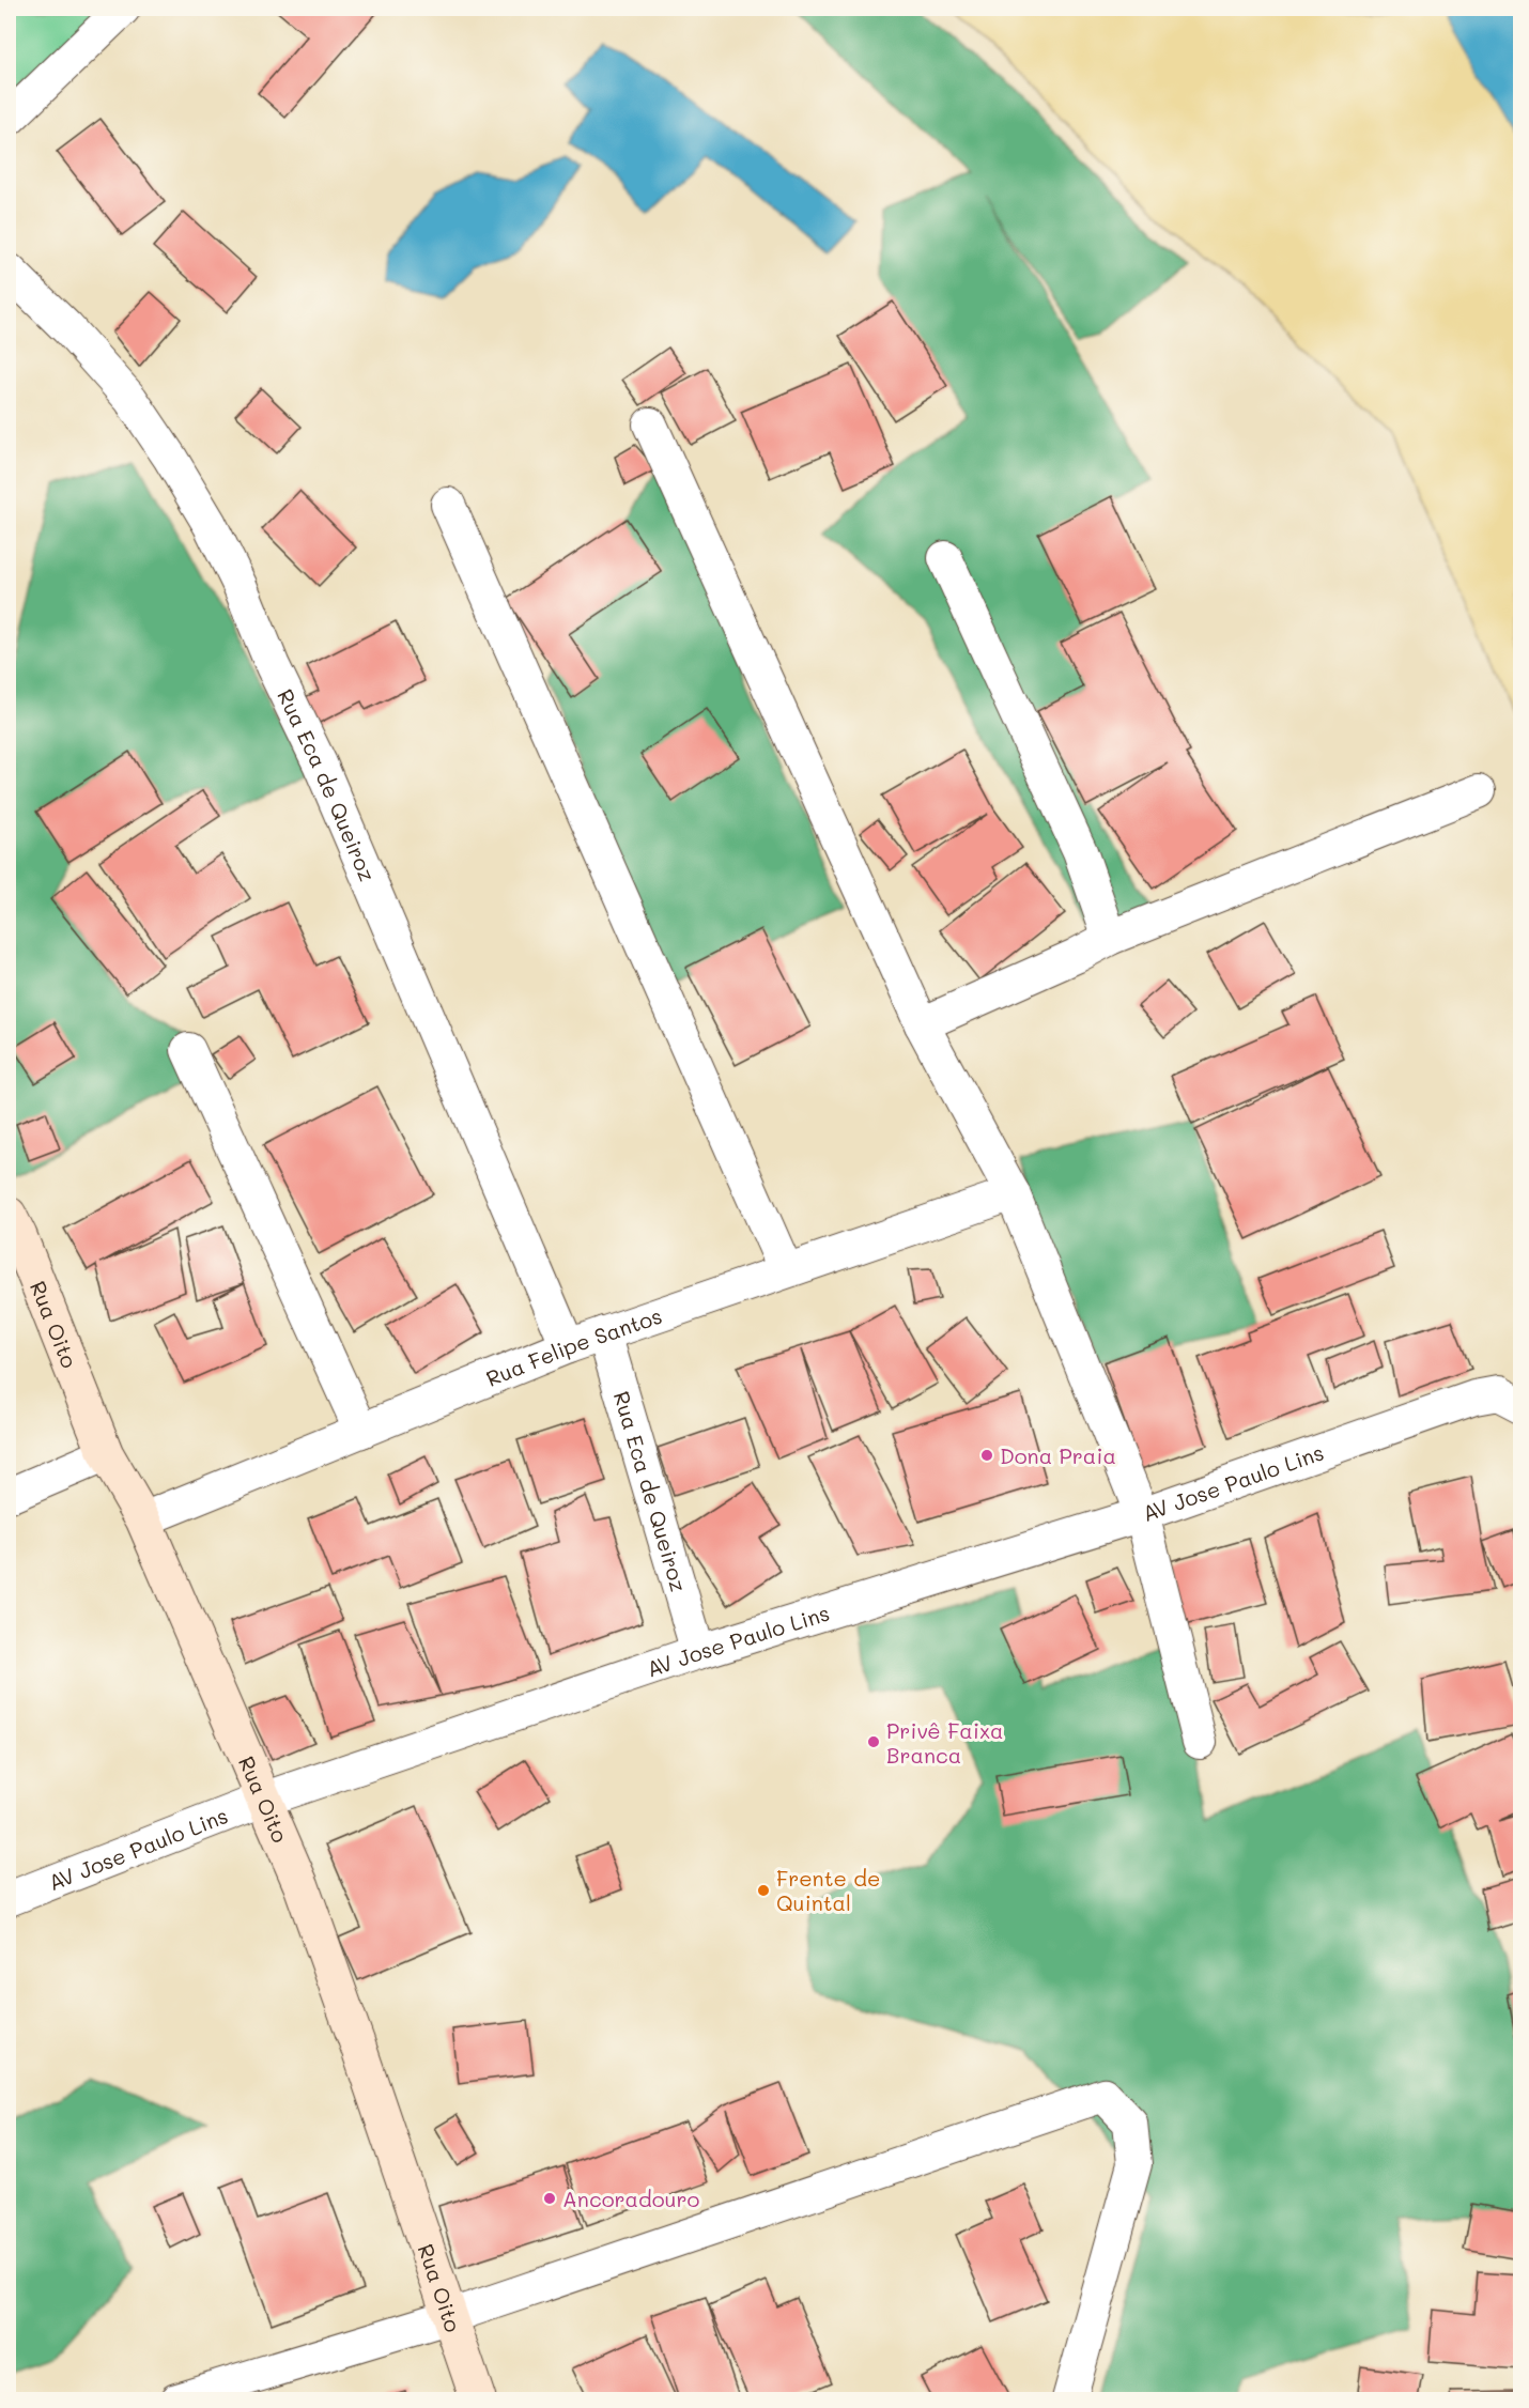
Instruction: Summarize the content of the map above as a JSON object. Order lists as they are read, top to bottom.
{
  "streets": {
    "main road": ["Rua Oito"],
    "street": ["Rua Eca de Queiroz", "Rua Felipe Santos", "AV Jose Paulo Lins"]
  },
  "crossings": [
    ["Rua Eca de Queiroz", "Rua Felipe Santos"],
    ["Rua Eca de Queiroz", "AV Jose Paulo Lins"],
    ["Rua Oito", "Rua Felipe Santos"],
    ["Rua Oito", "AV Jose Paulo Lins"]
  ],
  "places": [
    "Dona Praia",
    "Privê Faixa Branca",
    "Frente de Quintal",
    "Ancoradouro"
  ]
}
